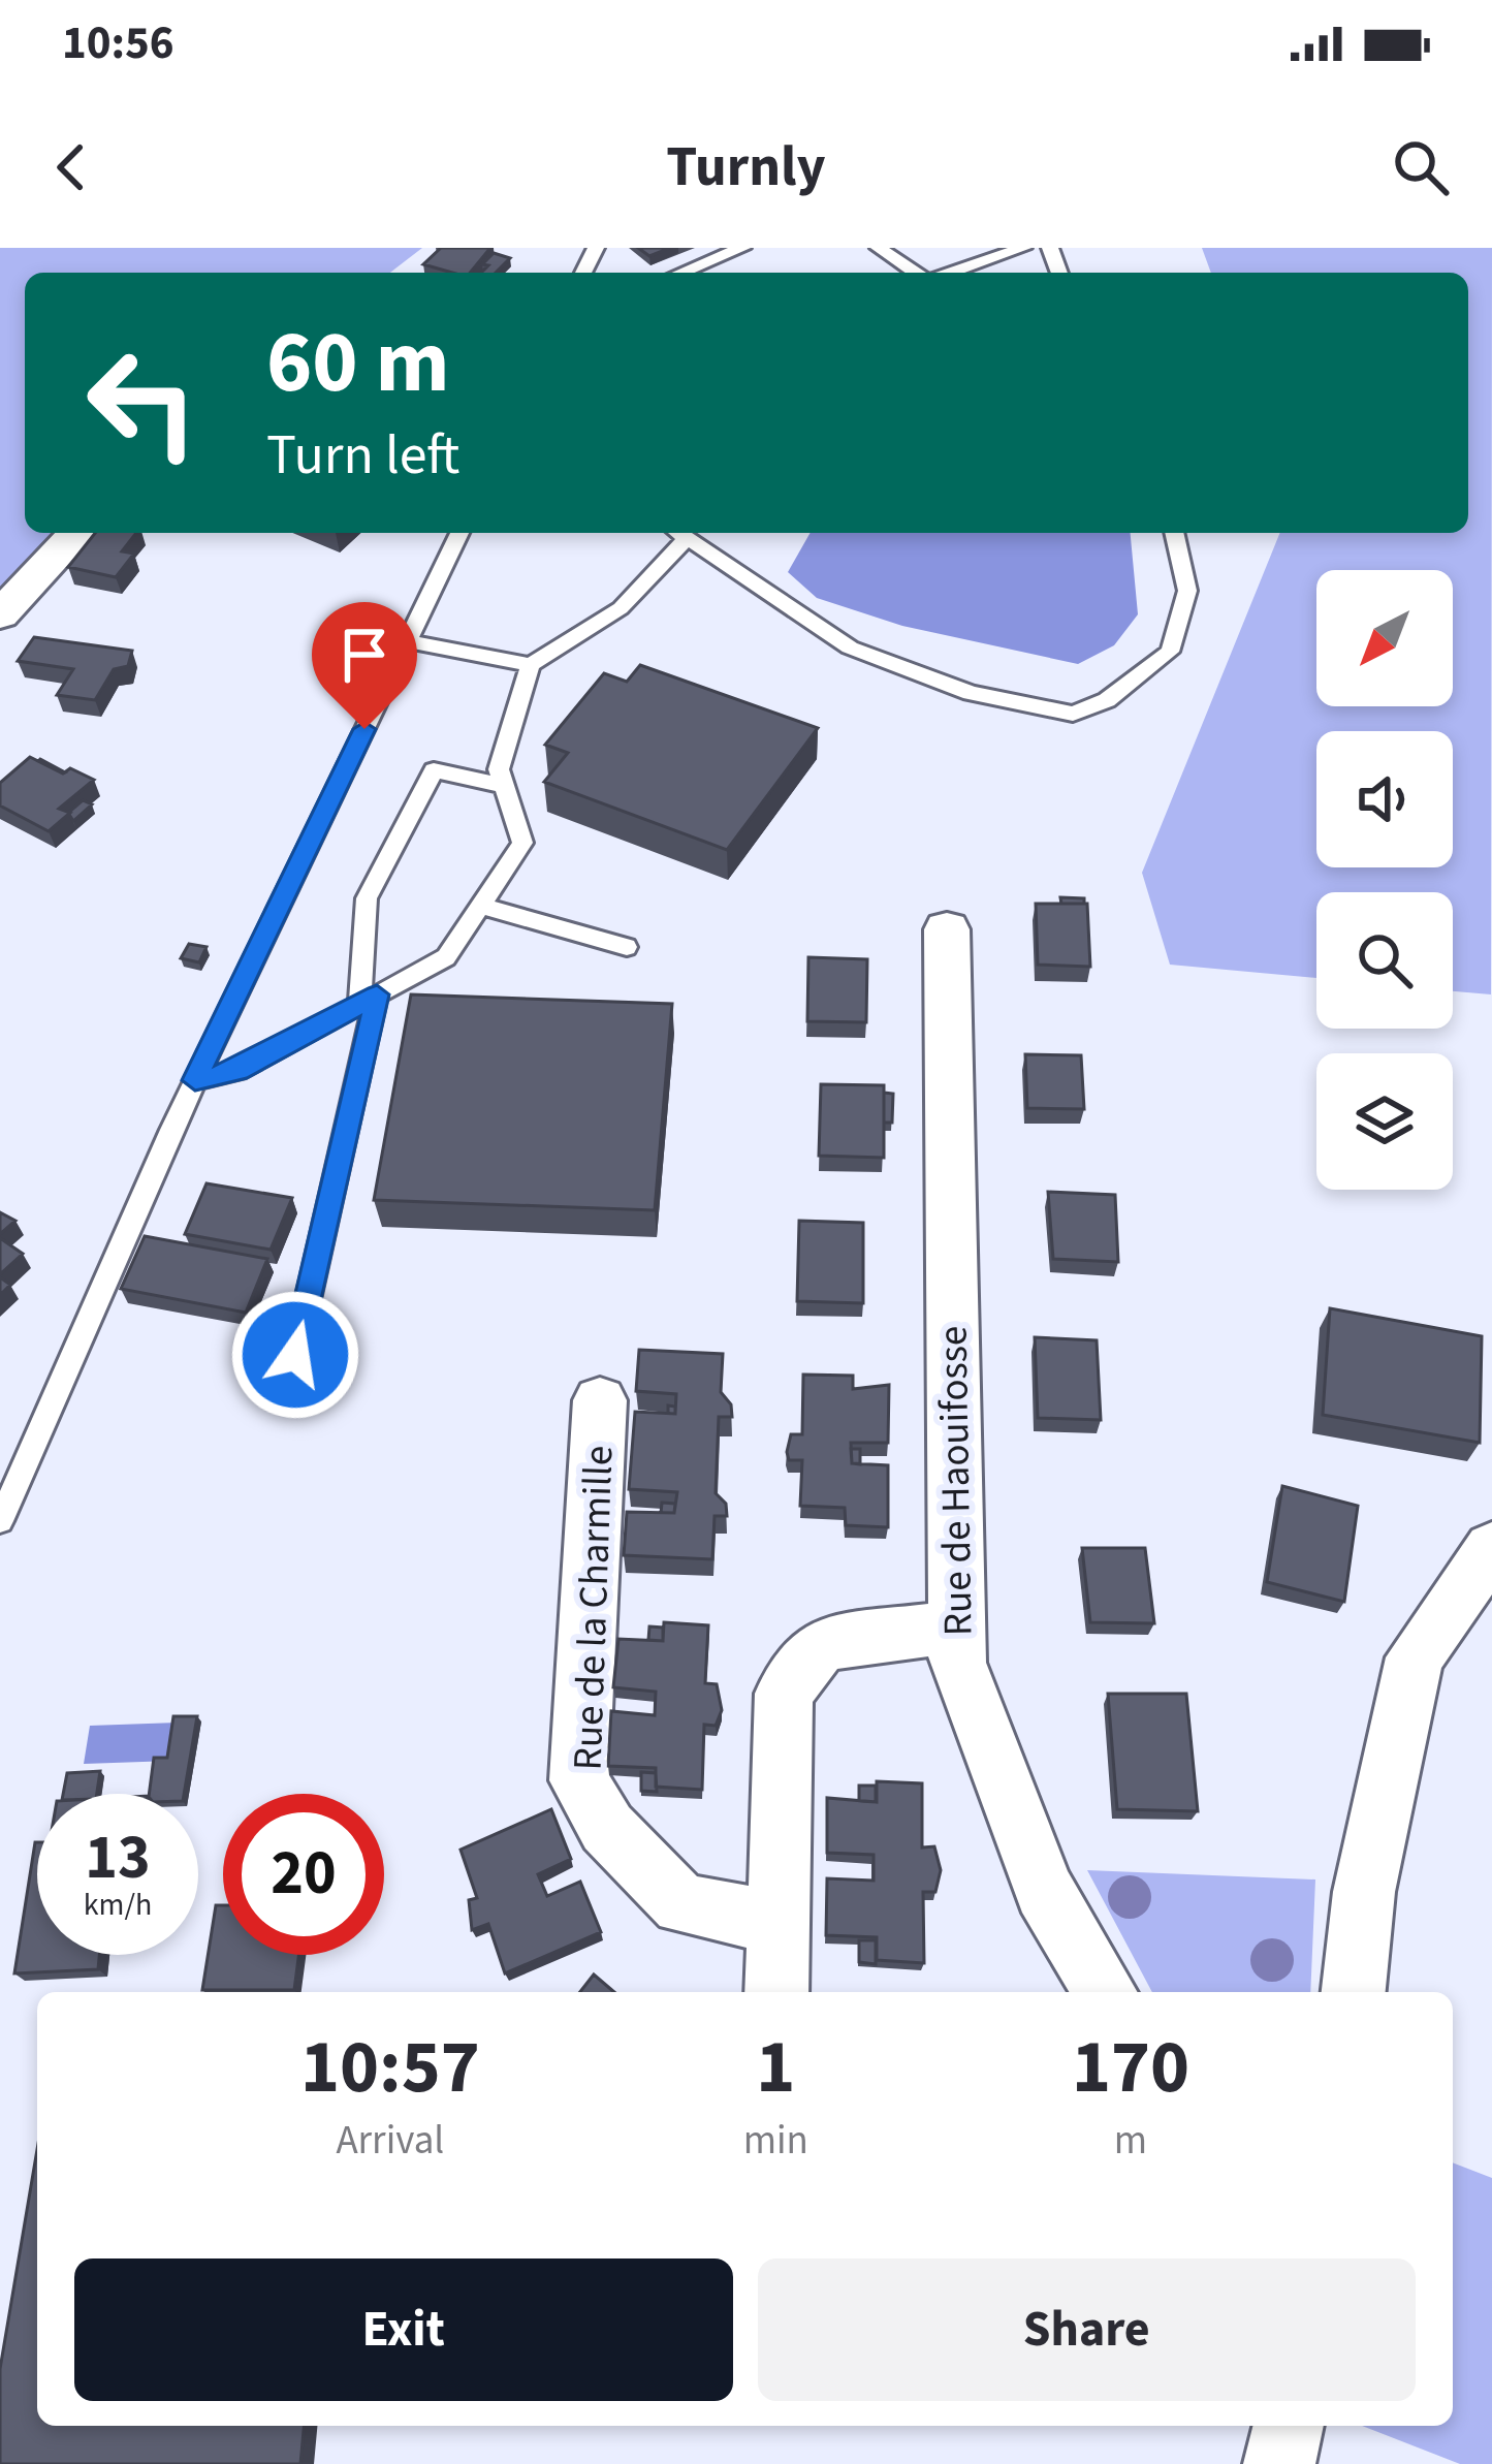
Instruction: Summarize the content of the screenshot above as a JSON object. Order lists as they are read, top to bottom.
{
  "streets": {
    "street": ["Rue de Haouifosse", "Rue de la Charmille"]
  },
  "north": "bottom left",
  "page": {
    "status": "10:56",
    "header": "Turnly",
    "turn": ["60 m", "Turn left"],
    "speed": "13 km/h",
    "limit": "20",
    "eta": [
      "10:57",
      "Arrival",
      "1",
      "min",
      "170",
      "m"
    ],
    "buttons": ["Exit", "Share"]
  }
}
